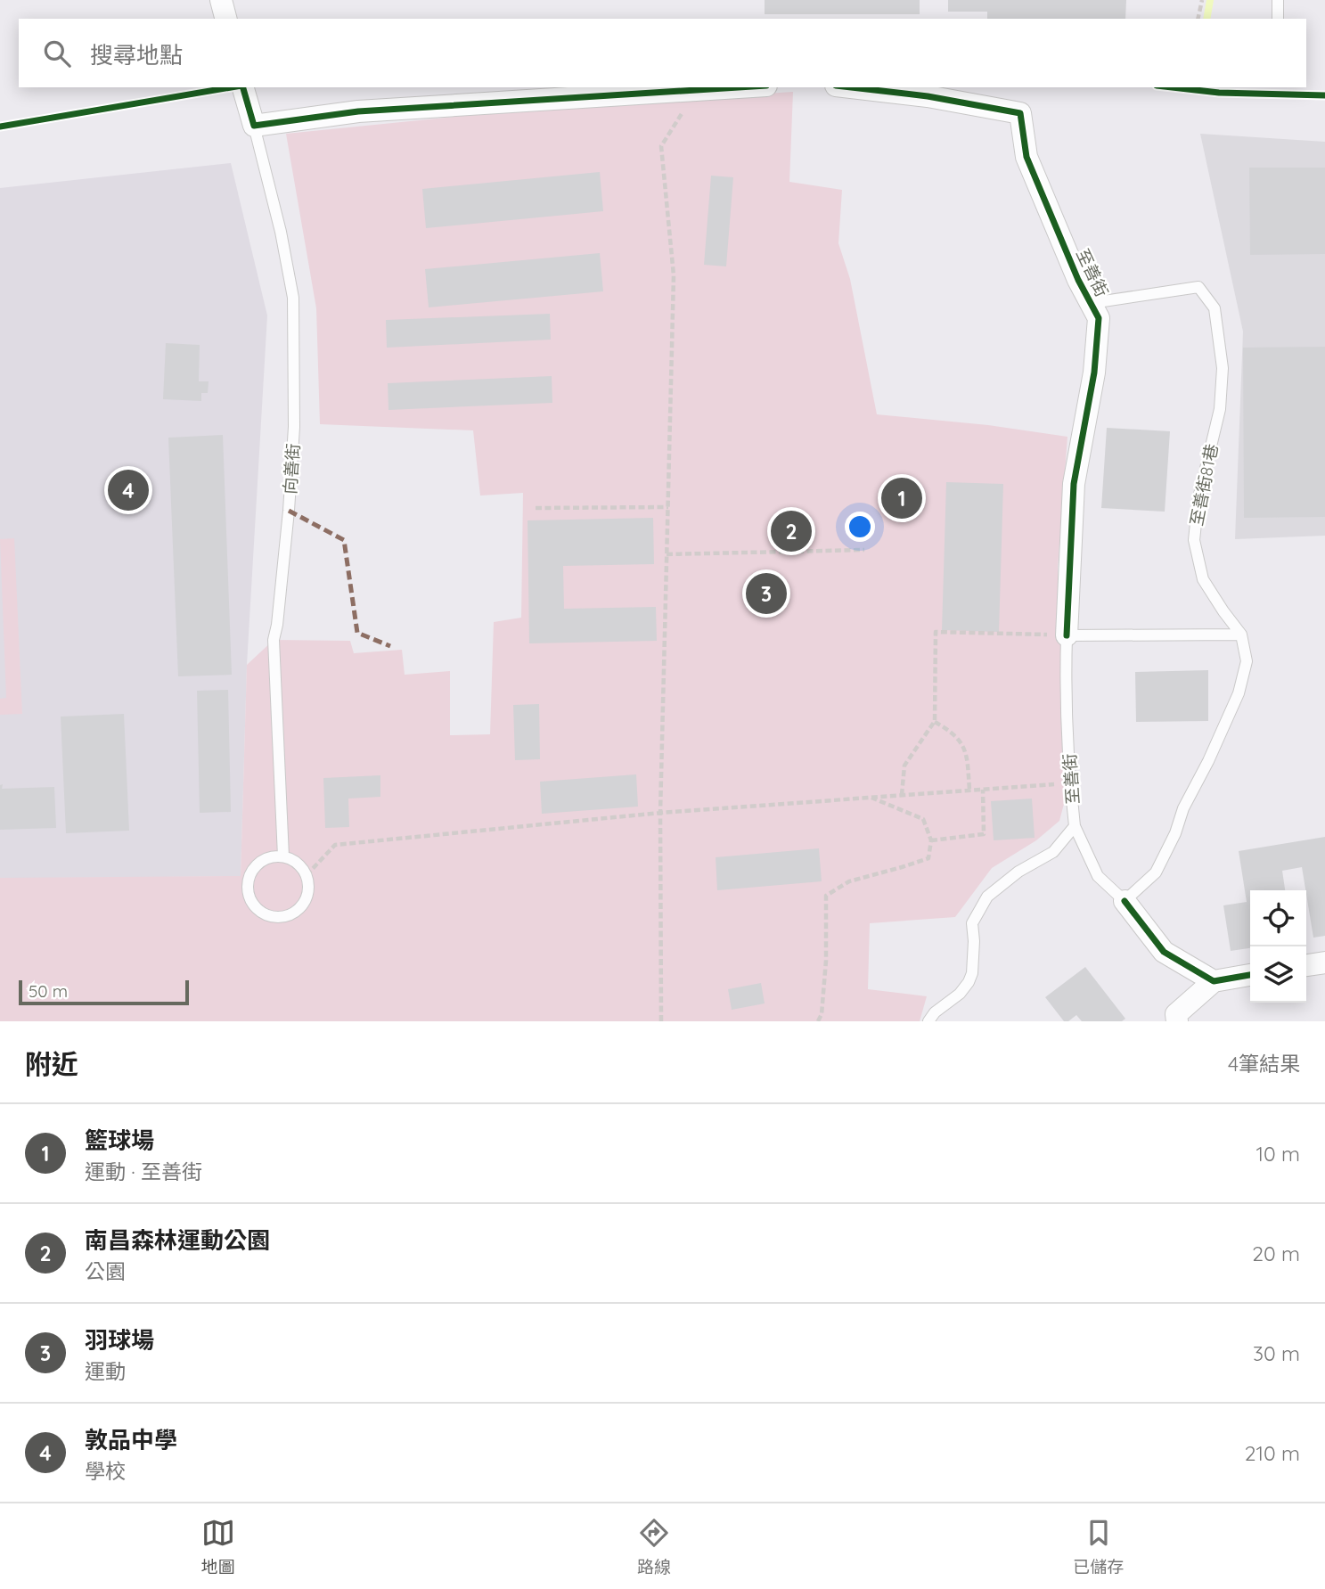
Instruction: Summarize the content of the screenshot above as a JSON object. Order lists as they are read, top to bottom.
{
  "streets": {
    "street": ["至善街", "向善街"],
    "lane": ["至善街81巷"]
  },
  "crossings": [
    ["至善街", "至善街81巷"]
  ],
  "scale_bar": "50 m",
  "page": {
    "search": "搜尋地點",
    "pins": [
      "4",
      "1",
      "2",
      "3"
    ],
    "scale": "50 m",
    "heading": ["附近", "4筆結果"],
    "list": [
      {
        "mark": "1",
        "name": "籃球場",
        "note": "運動 · 至善街",
        "value": "10 m"
      },
      {
        "mark": "2",
        "name": "南昌森林運動公園",
        "note": "公園",
        "value": "20 m"
      },
      {
        "mark": "3",
        "name": "羽球場",
        "note": "運動",
        "value": "30 m"
      },
      {
        "mark": "4",
        "name": "敦品中學",
        "note": "學校",
        "value": "210 m"
      }
    ],
    "nav": ["地圖", "路線", "已儲存"]
  }
}
